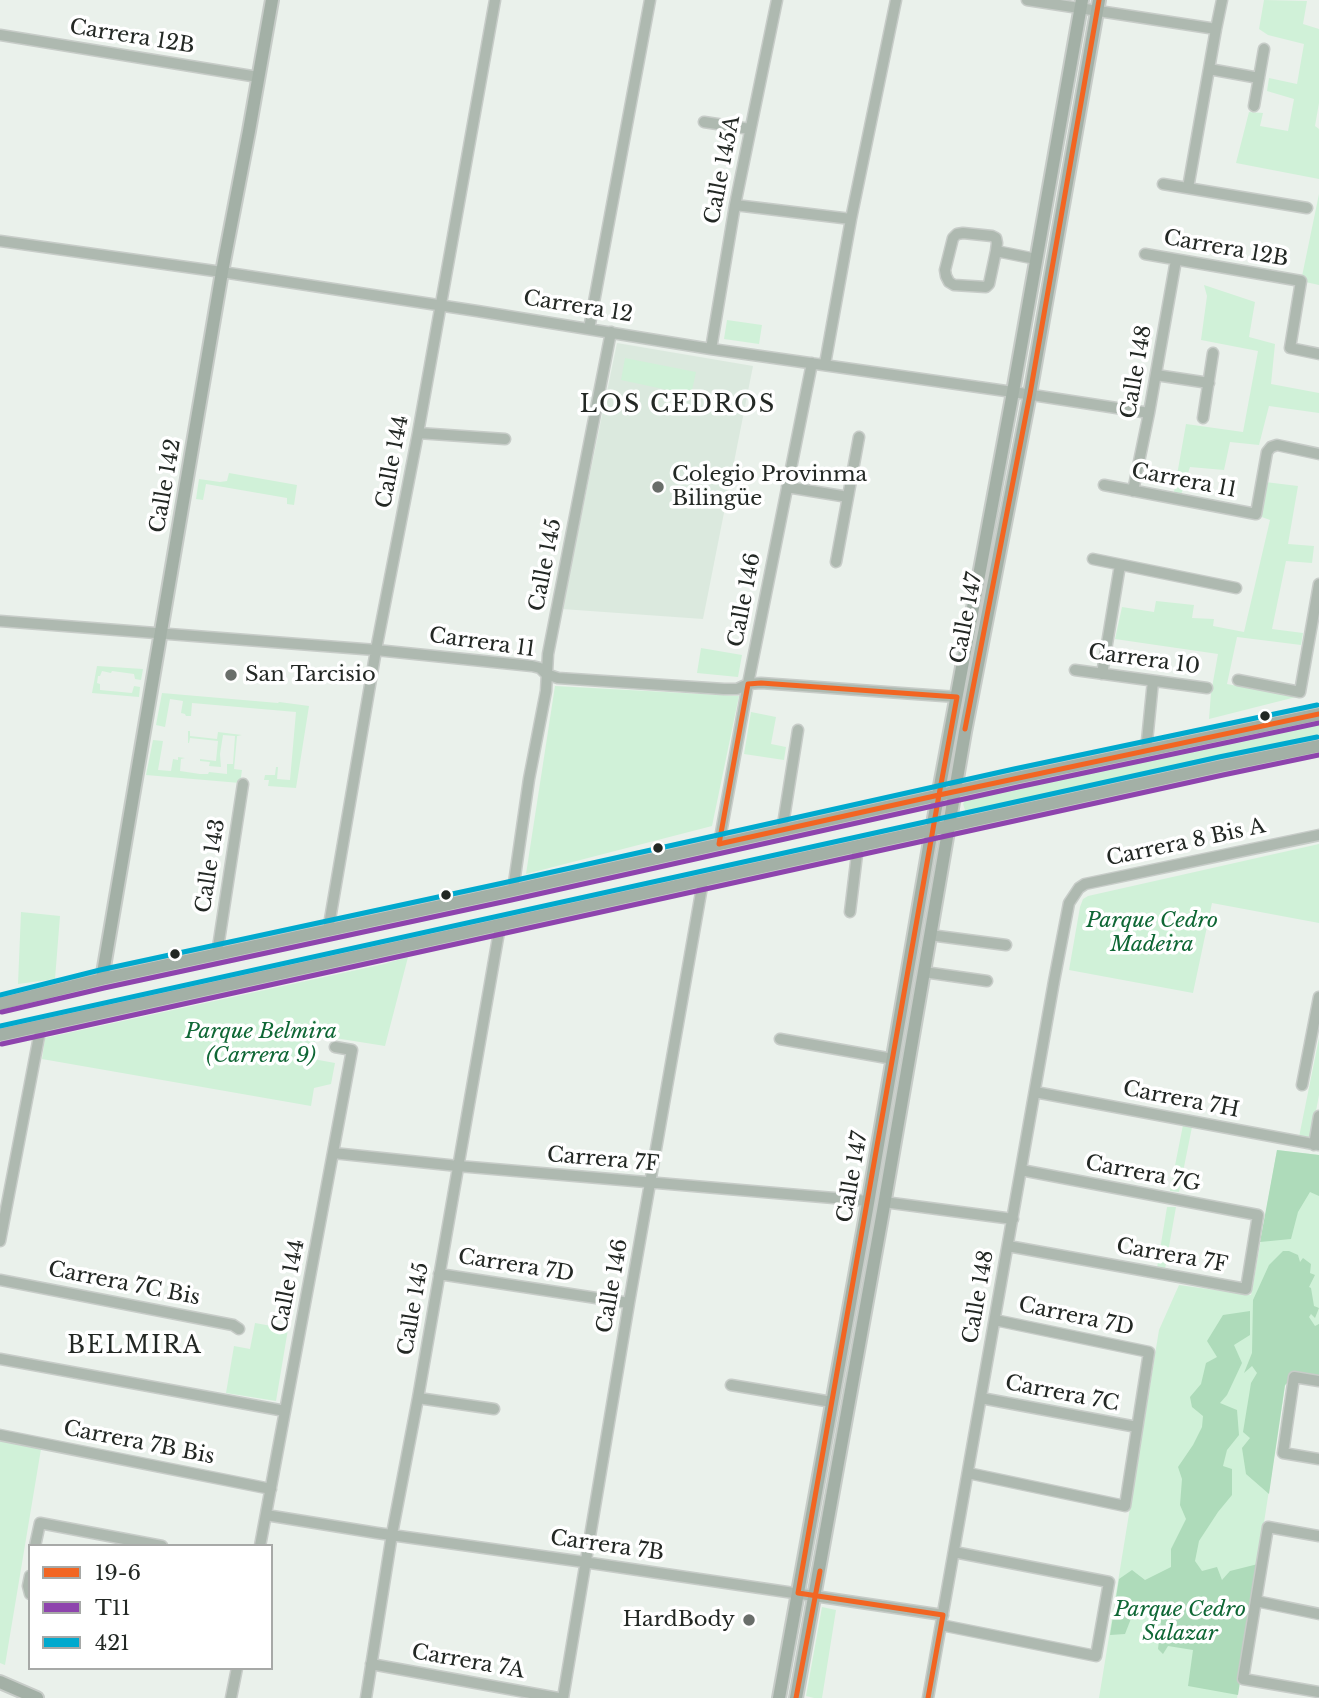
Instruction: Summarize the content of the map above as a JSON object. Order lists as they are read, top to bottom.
{
  "streets": {
    "main road": ["Calle 142", "Calle 147"],
    "street": [
      "Carrera 12B",
      "Calle 145A",
      "Carrera 12",
      "Calle 148",
      "Calle 144",
      "Carrera 11",
      "Calle 145",
      "Calle 146",
      "Carrera 10",
      "Carrera 8 Bis A",
      "Calle 143",
      "Carrera 7H",
      "Carrera 7F",
      "Carrera 7G",
      "Carrera 7D",
      "Carrera 7C Bis",
      "Carrera 7C",
      "Carrera 7B Bis",
      "Carrera 7B",
      "Carrera 7A"
    ]
  },
  "crossings": [
    ["Carrera 12B", "Calle 148"],
    ["Carrera 12B", "Calle 142"],
    ["Calle 145A", "Carrera 12"],
    ["Carrera 12", "Calle 148"],
    ["Carrera 12", "Calle 144"],
    ["Carrera 12", "Calle 142"],
    ["Carrera 12", "Calle 145"],
    ["Carrera 12", "Calle 146"],
    ["Carrera 12", "Calle 147"],
    ["Calle 148", "Carrera 11"],
    ["Calle 148", "Carrera 8 Bis A"],
    ["Calle 148", "Carrera 7H"],
    ["Calle 148", "Carrera 7F"],
    ["Calle 148", "Carrera 7G"],
    ["Calle 148", "Carrera 7D"],
    ["Calle 148", "Carrera 7C"],
    ["Calle 148", "Carrera 7B"],
    ["Calle 144", "Carrera 11"],
    ["Calle 144", "Carrera 7F"],
    ["Calle 144", "Carrera 7B Bis"],
    ["Calle 144", "Carrera 7B"],
    ["Carrera 11", "Calle 142"],
    ["Carrera 11", "Calle 145"],
    ["Carrera 11", "Calle 146"],
    ["Carrera 11", "Calle 147"],
    ["Calle 145", "Carrera 7F"],
    ["Calle 145", "Carrera 7D"],
    ["Calle 145", "Carrera 7B"],
    ["Calle 145", "Carrera 7A"],
    ["Calle 146", "Carrera 7F"],
    ["Calle 146", "Carrera 7D"],
    ["Calle 146", "Carrera 7B"],
    ["Calle 147", "Carrera 7F"],
    ["Calle 147", "Carrera 7B"],
    ["Carrera 7F", "Carrera 7G"],
    ["Carrera 7D", "Carrera 7C"]
  ],
  "districts": ["LOS CEDROS", "BELMIRA"],
  "parks": ["Parque Cedro Madeira", "Parque Belmira (Carrera 9)", "Parque Cedro Salazar"],
  "places": ["Colegio Provinma Bilingüe", "San Tarcisio", "HardBody"],
  "lines": ["transit line 19-6", "transit line 421", "transit line T11"],
  "legend": ["19-6", "T11", "421"]
}
